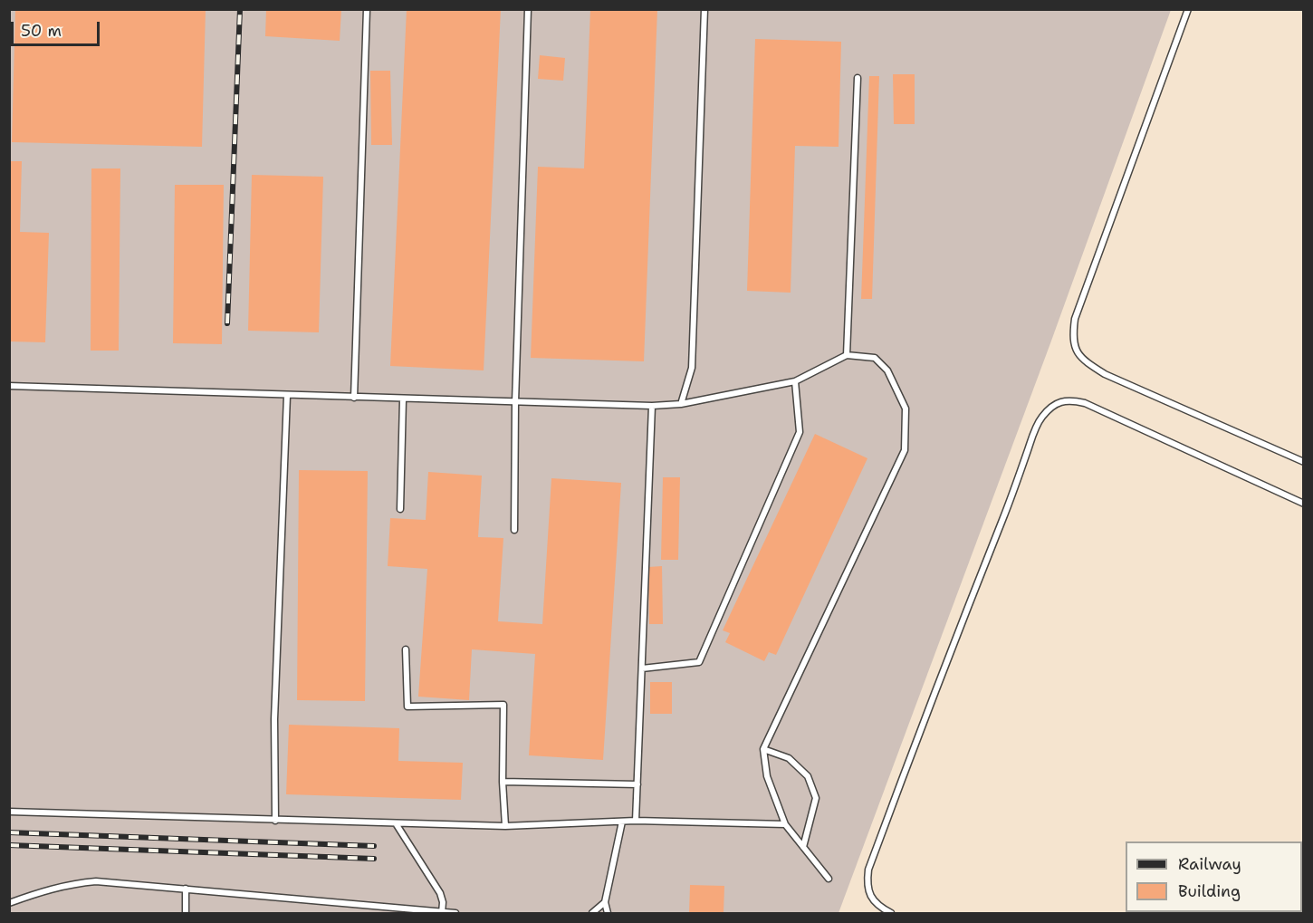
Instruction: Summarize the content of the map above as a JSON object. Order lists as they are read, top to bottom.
{
  "legend": ["Railway", "Building"],
  "scale_bar": "50 m"
}
